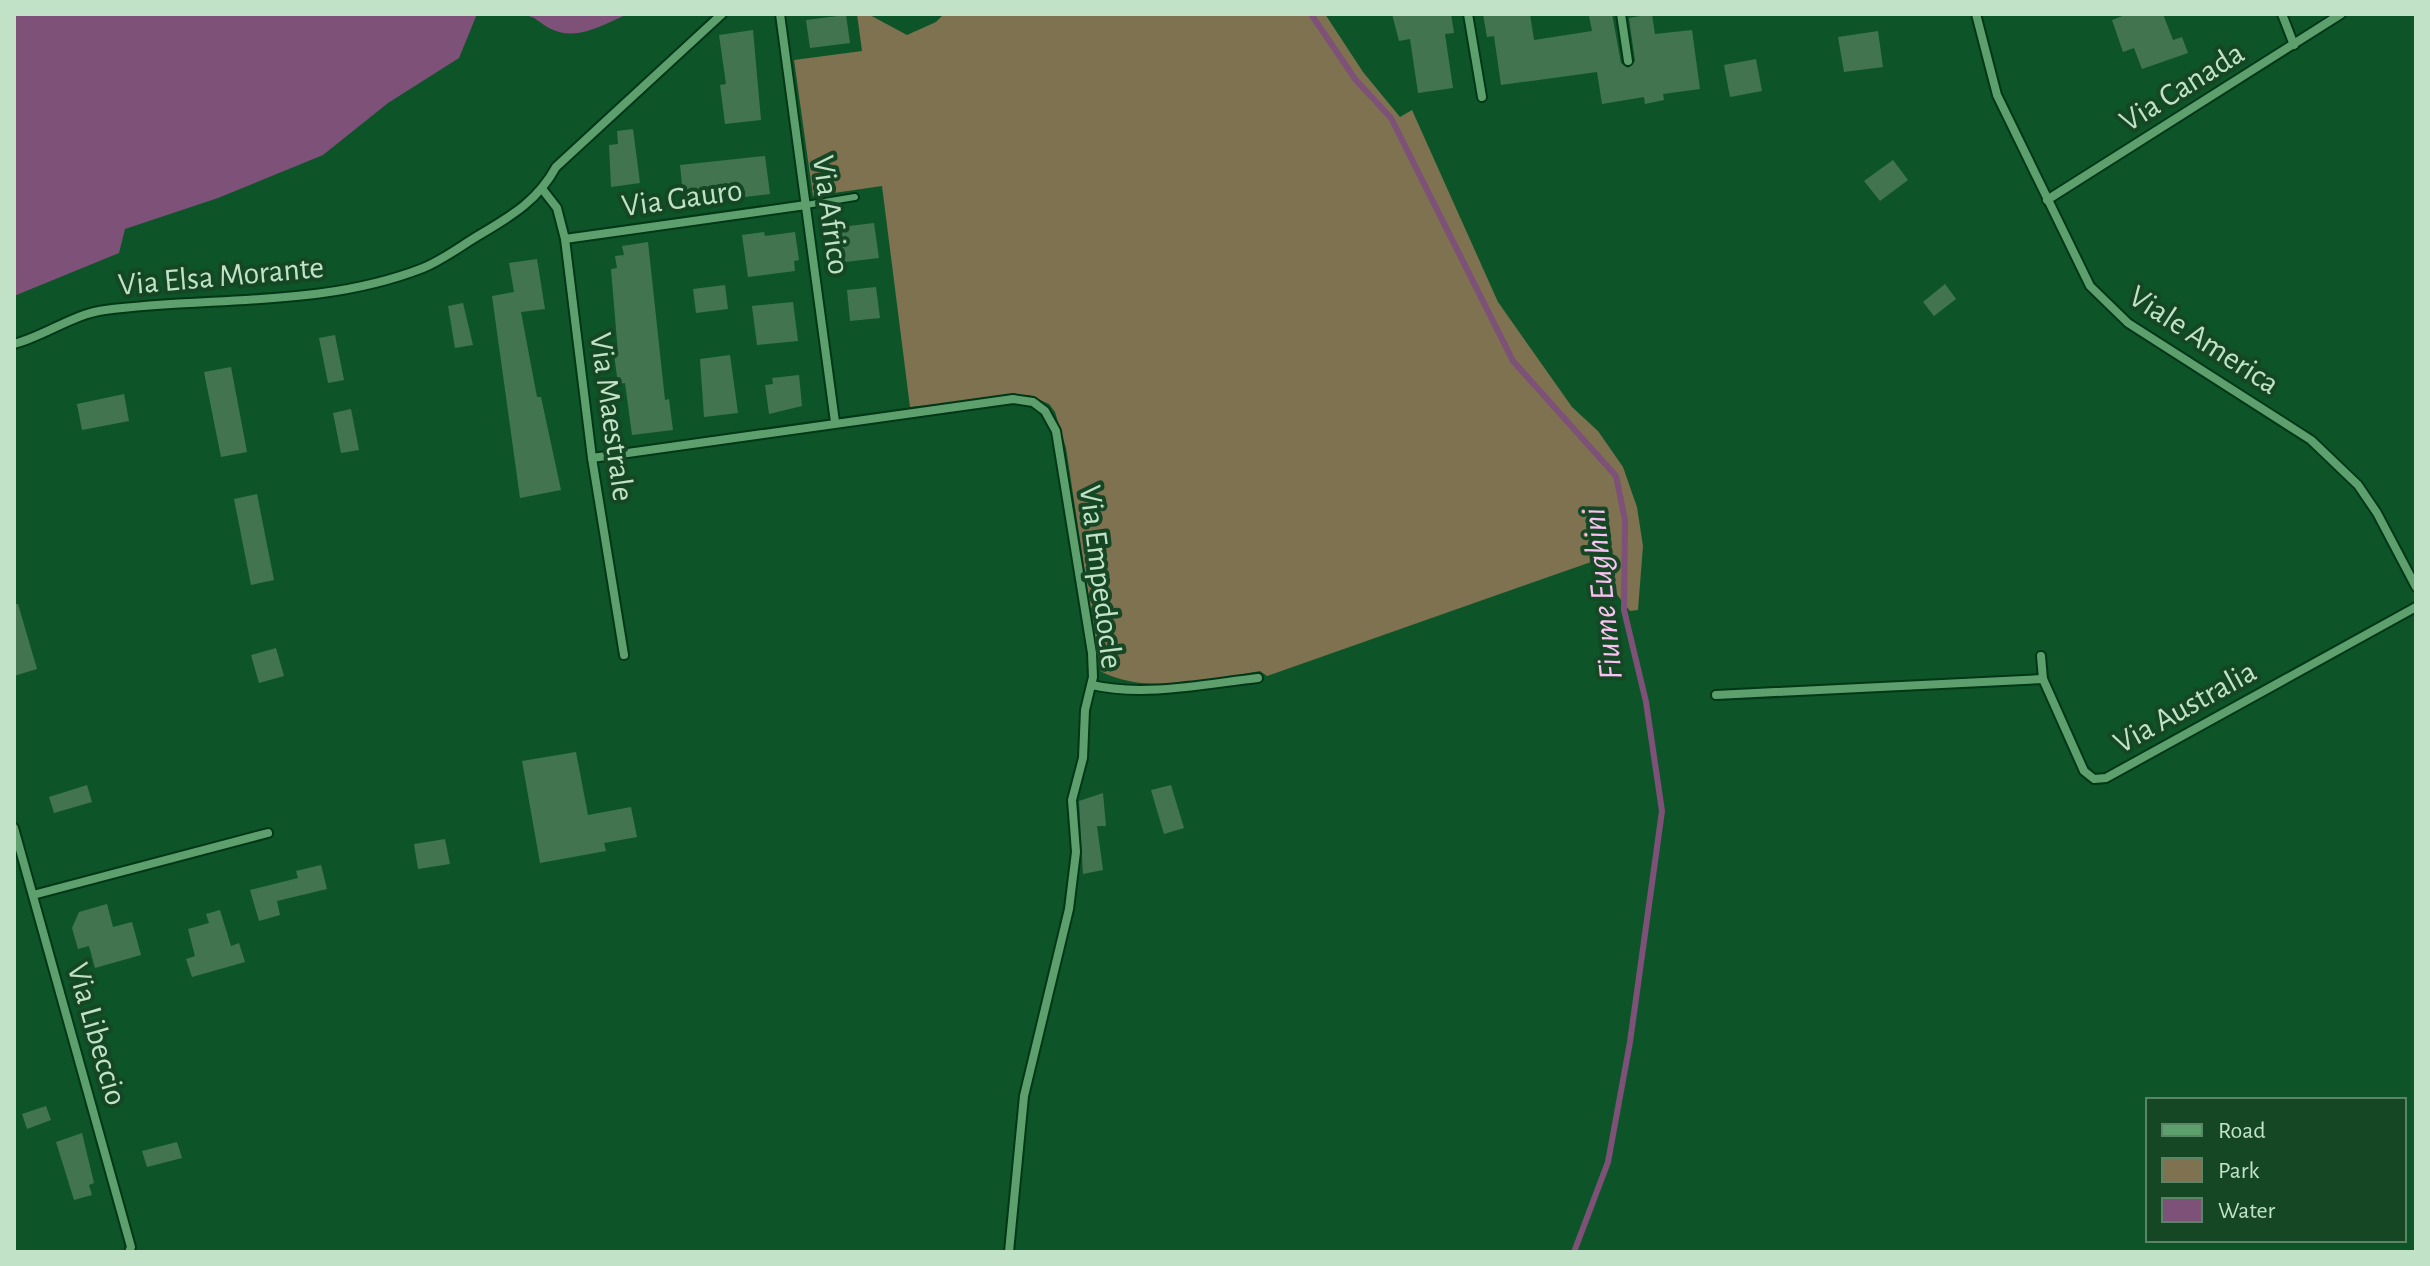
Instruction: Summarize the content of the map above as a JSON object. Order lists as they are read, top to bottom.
{
  "streets": {
    "street": [
      "Via Canada",
      "Via Gauro",
      "Via Africo",
      "Via Elsa Morante",
      "Viale America",
      "Via Maestrale",
      "Via Empedocle",
      "Via Australia",
      "Via Libeccio"
    ]
  },
  "crossings": [
    ["Via Canada", "Viale America"],
    ["Via Gauro", "Via Africo"],
    ["Via Gauro", "Via Maestrale"],
    ["Via Africo", "Via Empedocle"],
    ["Via Elsa Morante", "Via Maestrale"],
    ["Via Maestrale", "Via Empedocle"]
  ],
  "water": ["Fiume Eughini"],
  "legend": ["Road", "Park", "Water"]
}
